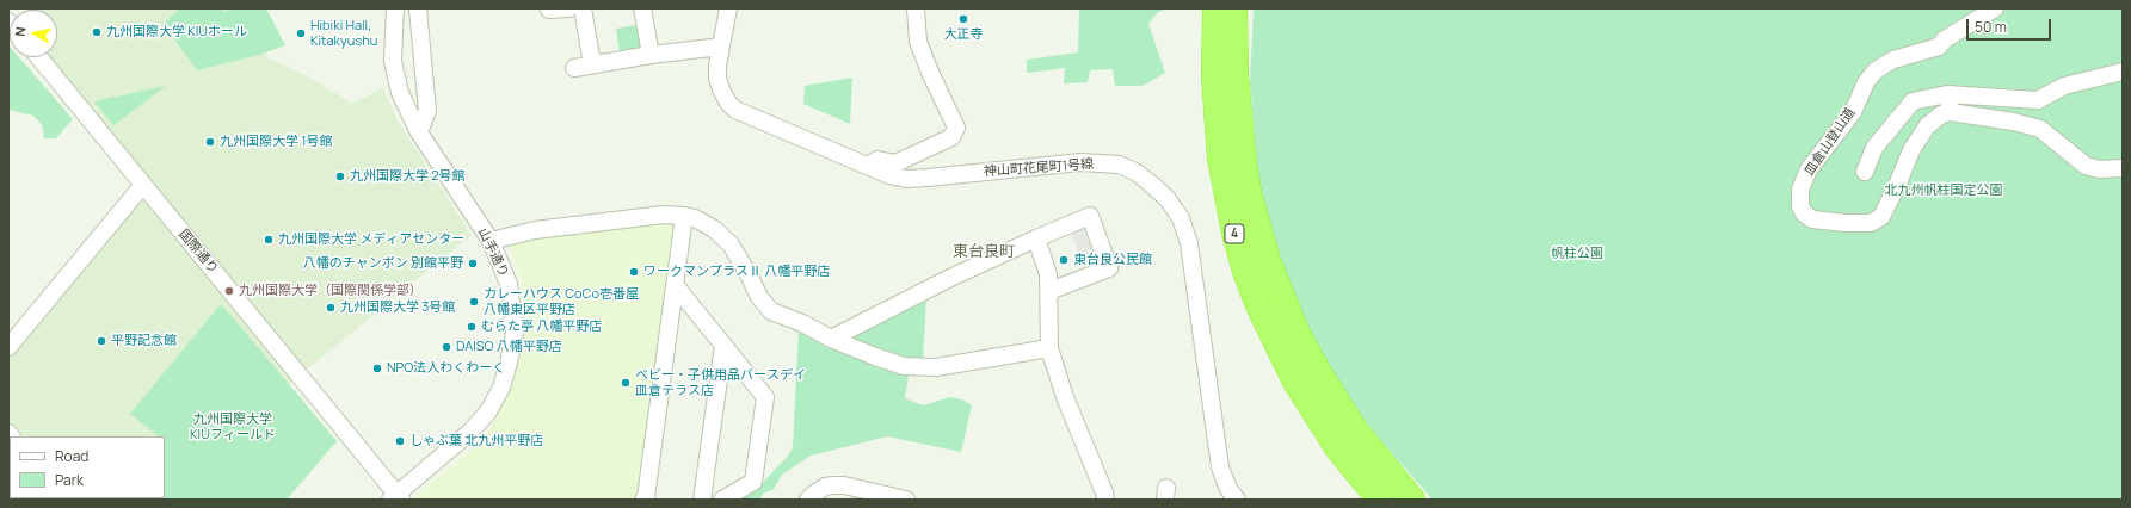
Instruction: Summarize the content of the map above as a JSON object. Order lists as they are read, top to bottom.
{
  "streets": {
    "highway": ["4"],
    "street": [
      "皿倉山登山道",
      "神山町花尾町1号線",
      "国際通り",
      "山手通り"
    ]
  },
  "crossings": [
    ["国際通り", "山手通り"]
  ],
  "districts": ["東台良町"],
  "parks": ["北九州帆柱国定公園", "帆柱公園", "九州国際大学 KIUフィールド"],
  "places": [
    "大正寺",
    "九州国際大学 KIUホール",
    "Hibiki Hall, Kitakyushu",
    "九州国際大学 1号館",
    "九州国際大学 2号館",
    "九州国際大学 メディアセンター",
    "東台良公民館",
    "八幡のチャンポン 別館平野",
    "ワークマンプラスⅡ 八幡平野店",
    "九州国際大学（国際関係学部）",
    "カレーハウス CoCo壱番屋 八幡東区平野店",
    "九州国際大学 3号館",
    "むらた亭 八幡平野店",
    "平野記念館",
    "DAISO 八幡平野店",
    "NPO法人わくわーく",
    "ベビー・子供用品バースデイ 皿倉テラス店",
    "しゃぶ葉 北九州平野店"
  ],
  "legend": ["Road", "Park"],
  "scale_bar": "50 m",
  "north": "left"
}
